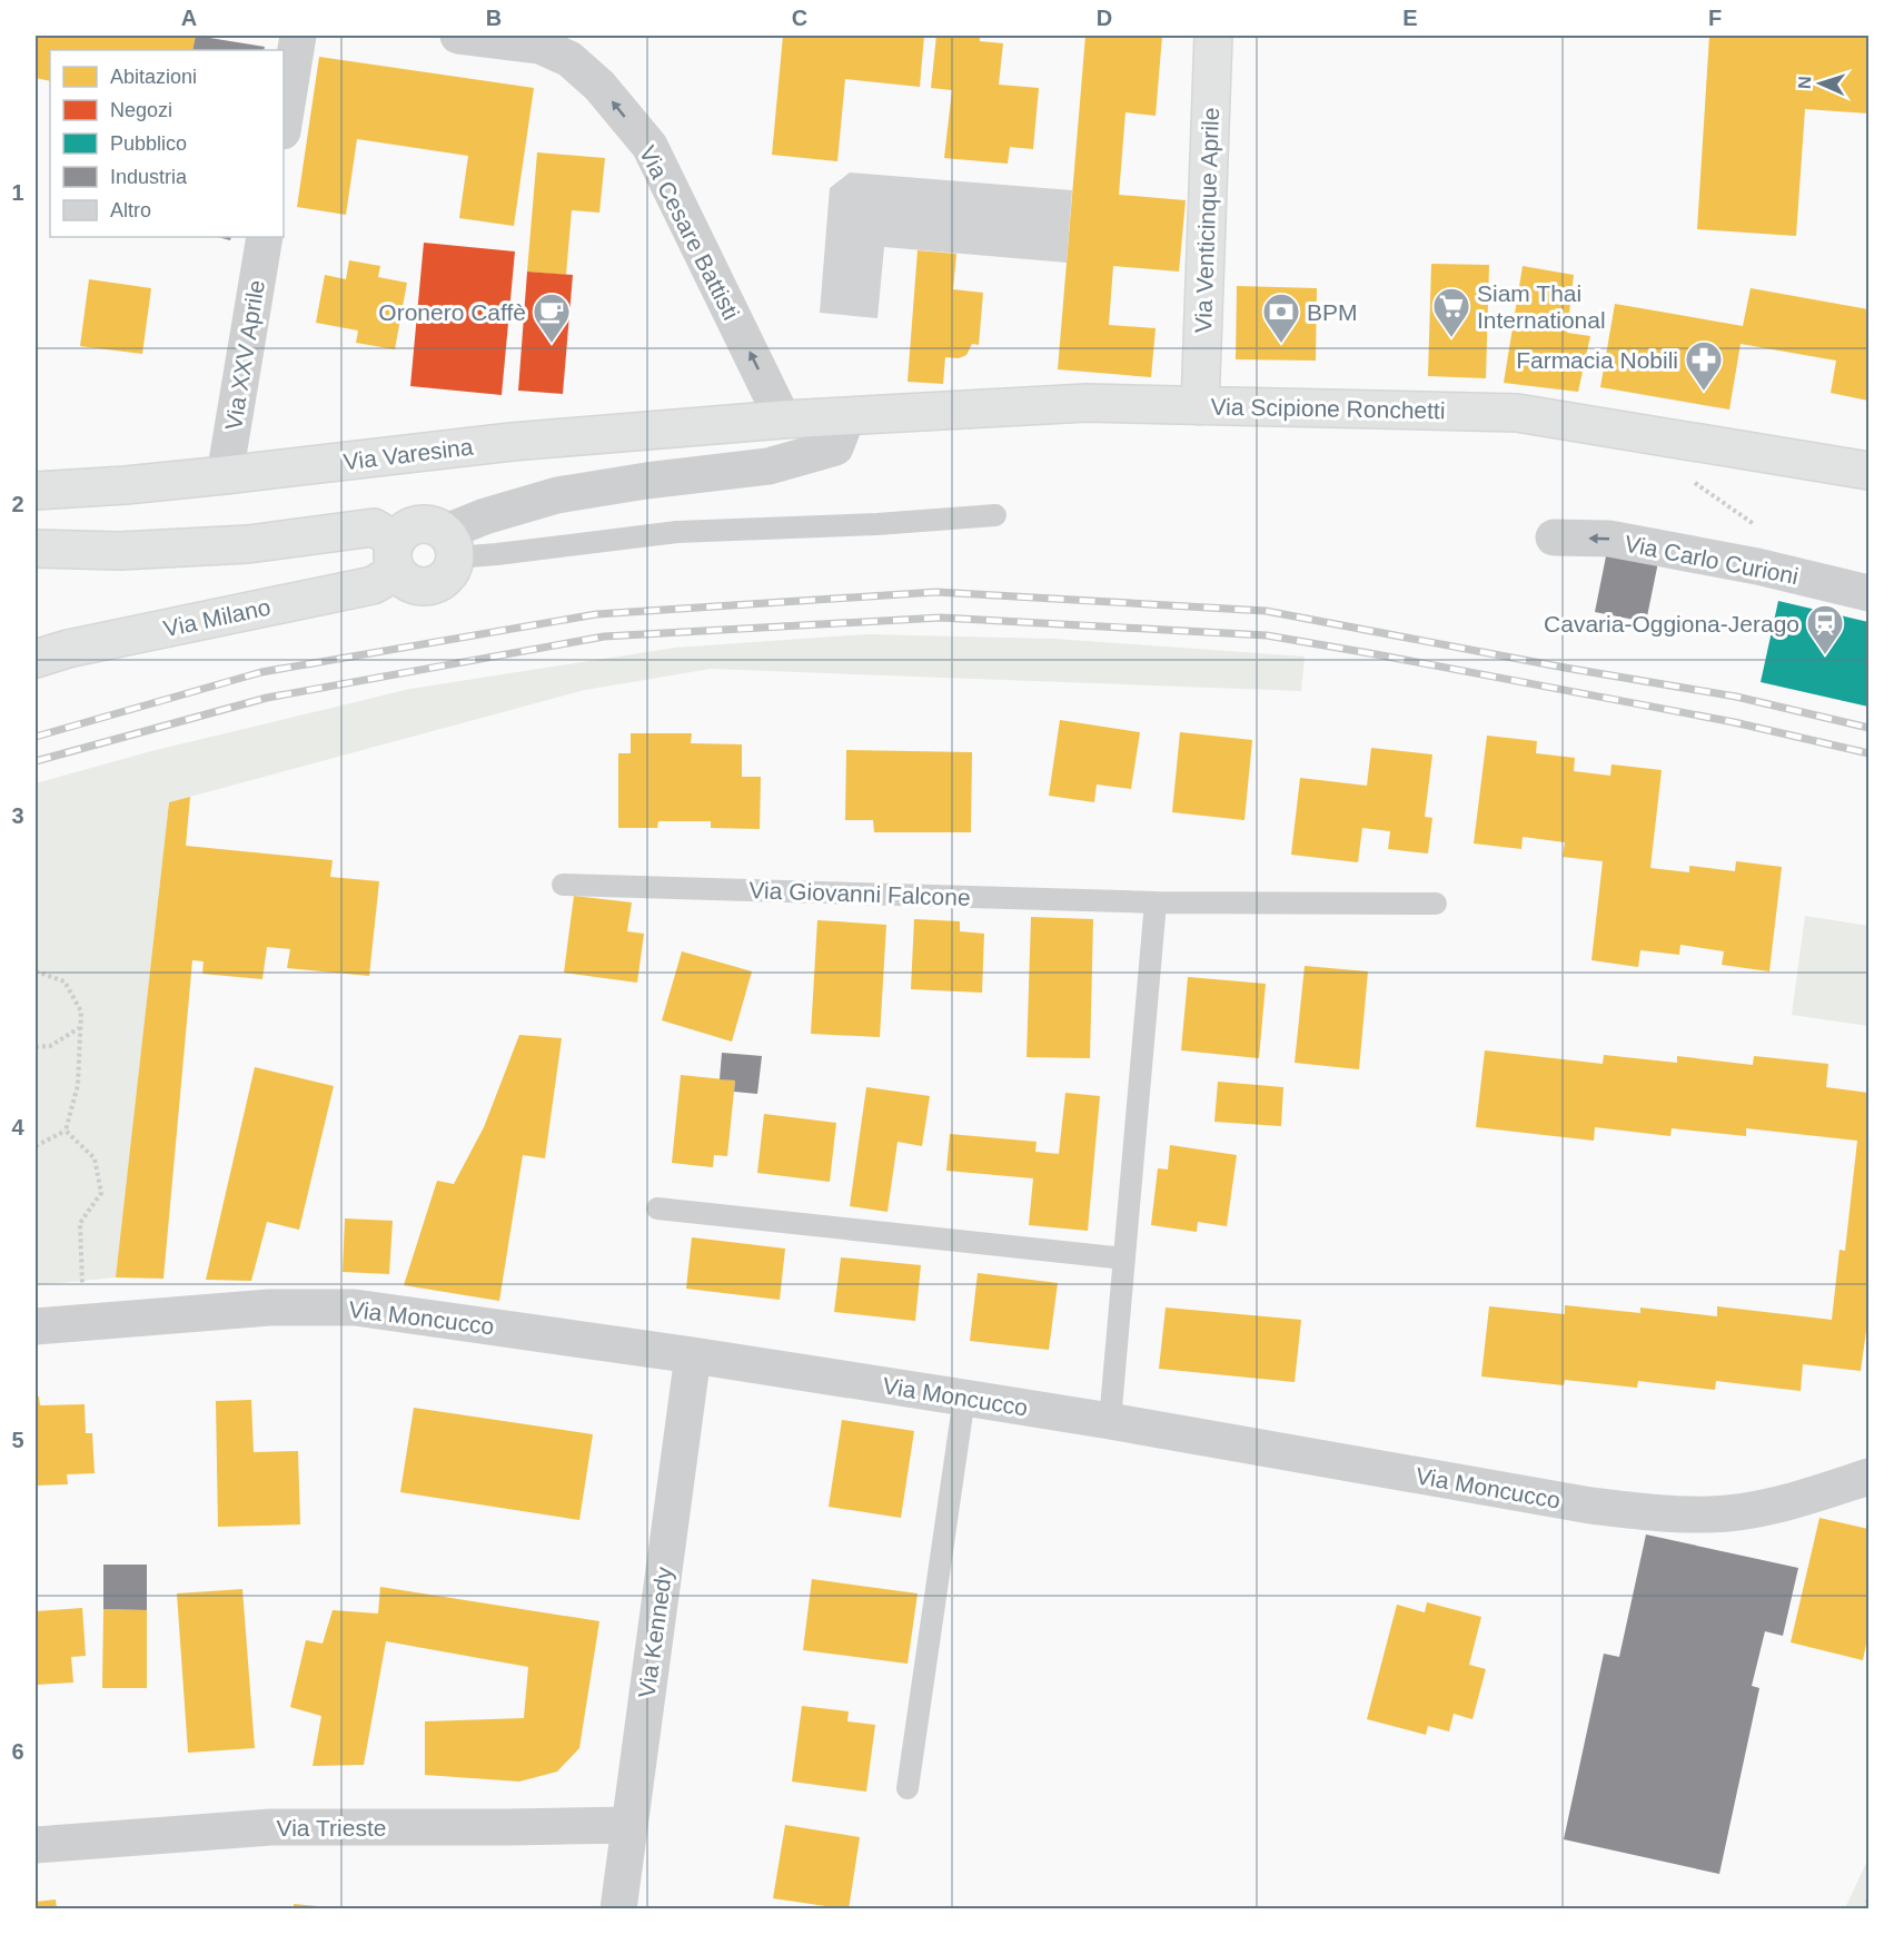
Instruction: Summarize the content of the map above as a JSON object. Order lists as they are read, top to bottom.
{
  "streets": {
    "main road": [
      "Via Venticinque Aprile",
      "Via Scipione Ronchetti",
      "Via Varesina",
      "Via Milano"
    ],
    "street": [
      "Via Cesare Battisti",
      "Via XXV Aprile",
      "Via Carlo Curioni",
      "Via Moncucco",
      "Via Kennedy",
      "Via Trieste"
    ],
    "lane": ["Via Giovanni Falcone"]
  },
  "crossings": [
    ["Via Venticinque Aprile", "Via Scipione Ronchetti"],
    ["Via Cesare Battisti", "Via Scipione Ronchetti"],
    ["Via Cesare Battisti", "Via Varesina"],
    ["Via XXV Aprile", "Via Varesina"],
    ["Via Scipione Ronchetti", "Via Varesina"],
    ["Via Moncucco", "Via Kennedy"],
    ["Via Kennedy", "Via Trieste"]
  ],
  "one_way": ["Via Cesare Battisti", "Via Carlo Curioni"],
  "places": {
    "supermarket": ["Siam Thai International"],
    "cafe": ["Oronero Caffè"],
    "bank": ["BPM"],
    "pharmacy": ["Farmacia Nobili"],
    "station": ["Cavaria-Oggiona-Jerago"]
  },
  "legend": [
    "Abitazioni",
    "Negozi",
    "Pubblico",
    "Industria",
    "Altro"
  ],
  "north": "left",
  "grid": {
    "columns": [
      "A",
      "B",
      "C",
      "D",
      "E",
      "F"
    ],
    "rows": [
      "1",
      "2",
      "3",
      "4",
      "5",
      "6"
    ]
  }
}
